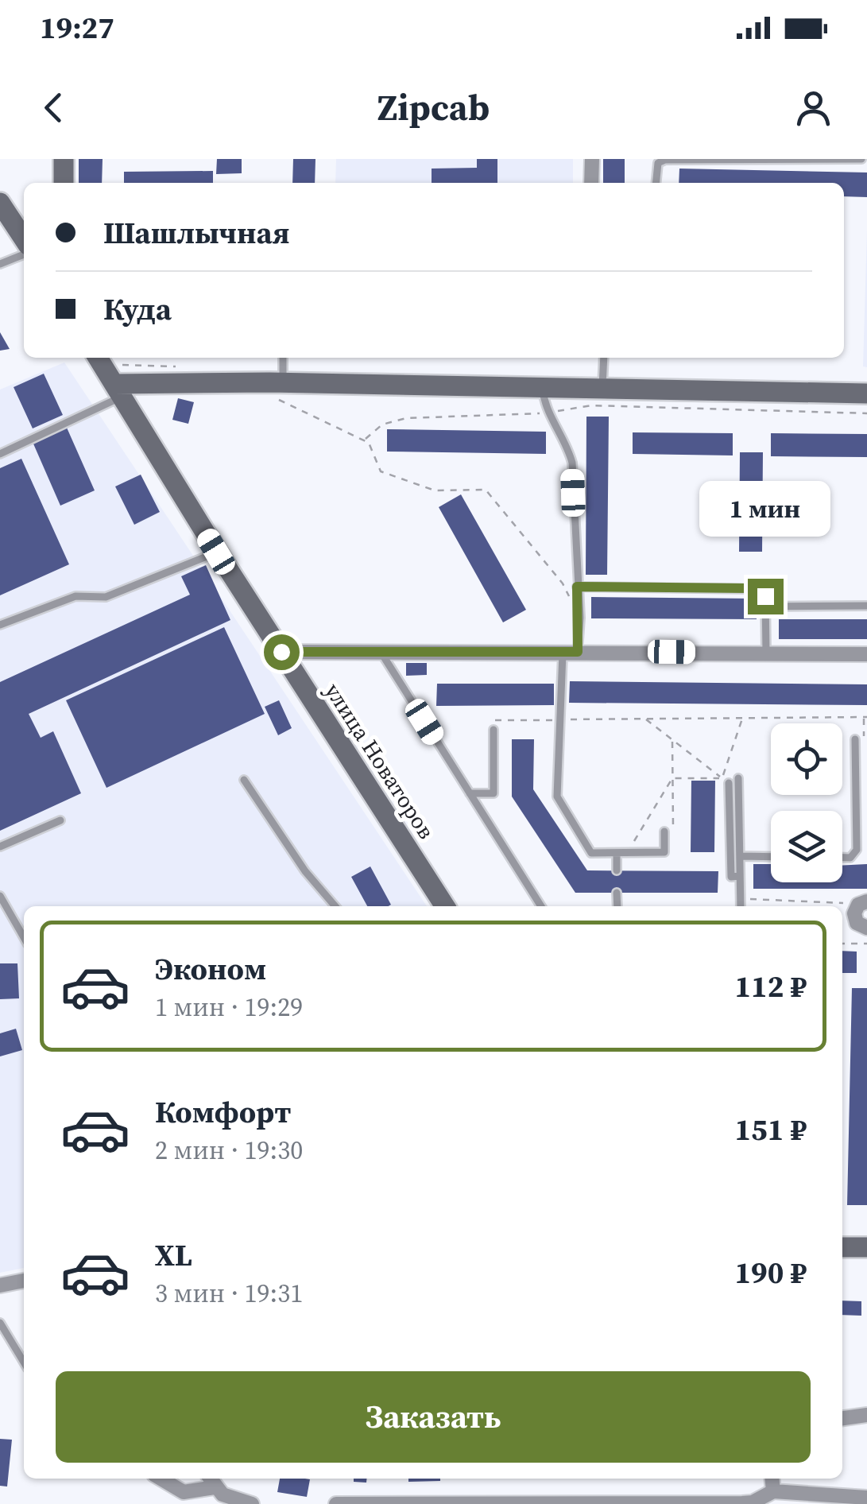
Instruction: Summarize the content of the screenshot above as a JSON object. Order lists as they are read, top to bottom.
{
  "streets": {
    "main road": ["улица Новаторов"]
  },
  "page": {
    "status": "19:27",
    "header": "Zipcab",
    "banner": ["Шашлычная", "Куда"],
    "bubble": "1 мин",
    "list": [
      {
        "name": "Эконом",
        "note": "1 мин · 19:29",
        "value": "112 ₽"
      },
      {
        "name": "Комфорт",
        "note": "2 мин · 19:30",
        "value": "151 ₽"
      },
      {
        "name": "XL",
        "note": "3 мин · 19:31",
        "value": "190 ₽"
      }
    ],
    "buttons": "Заказать"
  }
}
